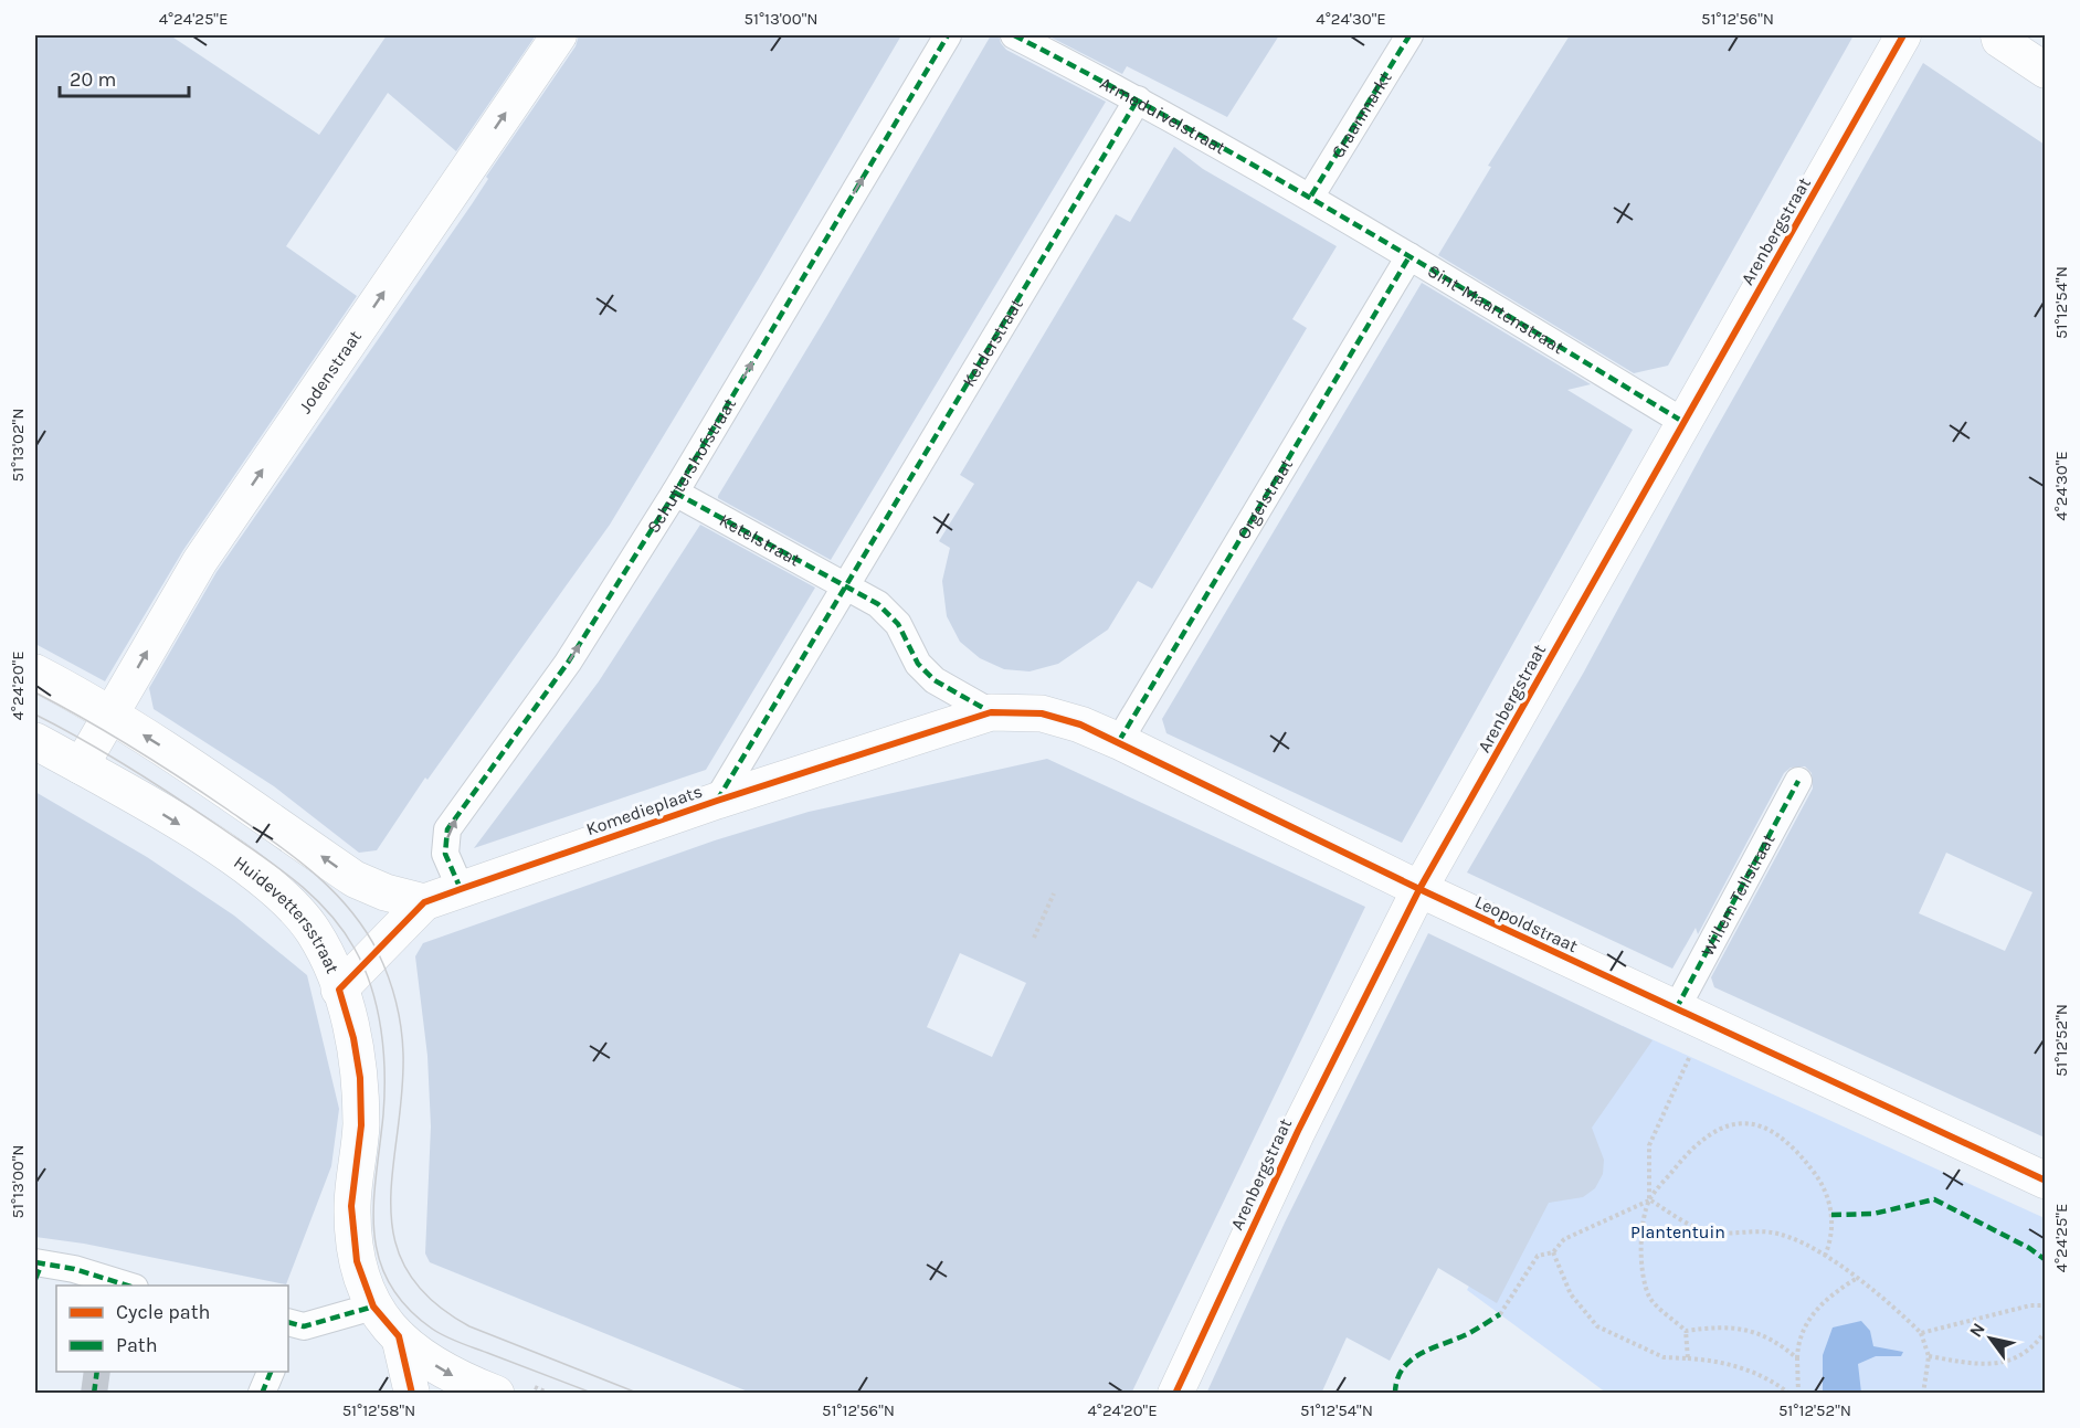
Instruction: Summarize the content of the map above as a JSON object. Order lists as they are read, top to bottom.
{
  "streets": {
    "street": [
      "Armeduivelstraat",
      "Graanmarkt",
      "Arenbergstraat",
      "Sint-Maartenstraat",
      "Kelderstraat",
      "Jodenstraat",
      "Schuttershofstraat",
      "Orgelstraat",
      "Ketelstraat",
      "Komedieplaats",
      "Willem Tellstraat",
      "Huidevettersstraat",
      "Leopoldstraat"
    ]
  },
  "crossings": [
    ["Armeduivelstraat", "Graanmarkt"],
    ["Armeduivelstraat", "Sint-Maartenstraat"],
    ["Armeduivelstraat", "Kelderstraat"],
    ["Graanmarkt", "Sint-Maartenstraat"],
    ["Arenbergstraat", "Sint-Maartenstraat"],
    ["Arenbergstraat", "Leopoldstraat"],
    ["Sint-Maartenstraat", "Orgelstraat"],
    ["Kelderstraat", "Ketelstraat"],
    ["Kelderstraat", "Komedieplaats"],
    ["Schuttershofstraat", "Ketelstraat"],
    ["Schuttershofstraat", "Komedieplaats"],
    ["Orgelstraat", "Leopoldstraat"],
    ["Ketelstraat", "Komedieplaats"],
    ["Ketelstraat", "Leopoldstraat"],
    ["Komedieplaats", "Huidevettersstraat"],
    ["Komedieplaats", "Leopoldstraat"],
    ["Willem Tellstraat", "Leopoldstraat"]
  ],
  "one_way": ["Jodenstraat", "Schuttershofstraat"],
  "parks": ["Plantentuin"],
  "legend": ["Cycle path", "Path"],
  "scale_bar": "20 m",
  "north": "top left",
  "coordinates": [
    "4°24'25\"E",
    "51°13'00\"N",
    "4°24'30\"E",
    "51°12'56\"N",
    "51°12'54\"N",
    "51°13'02\"N",
    "4°24'20\"E",
    "51°12'52\"N",
    "51°12'58\"N"
  ]
}
